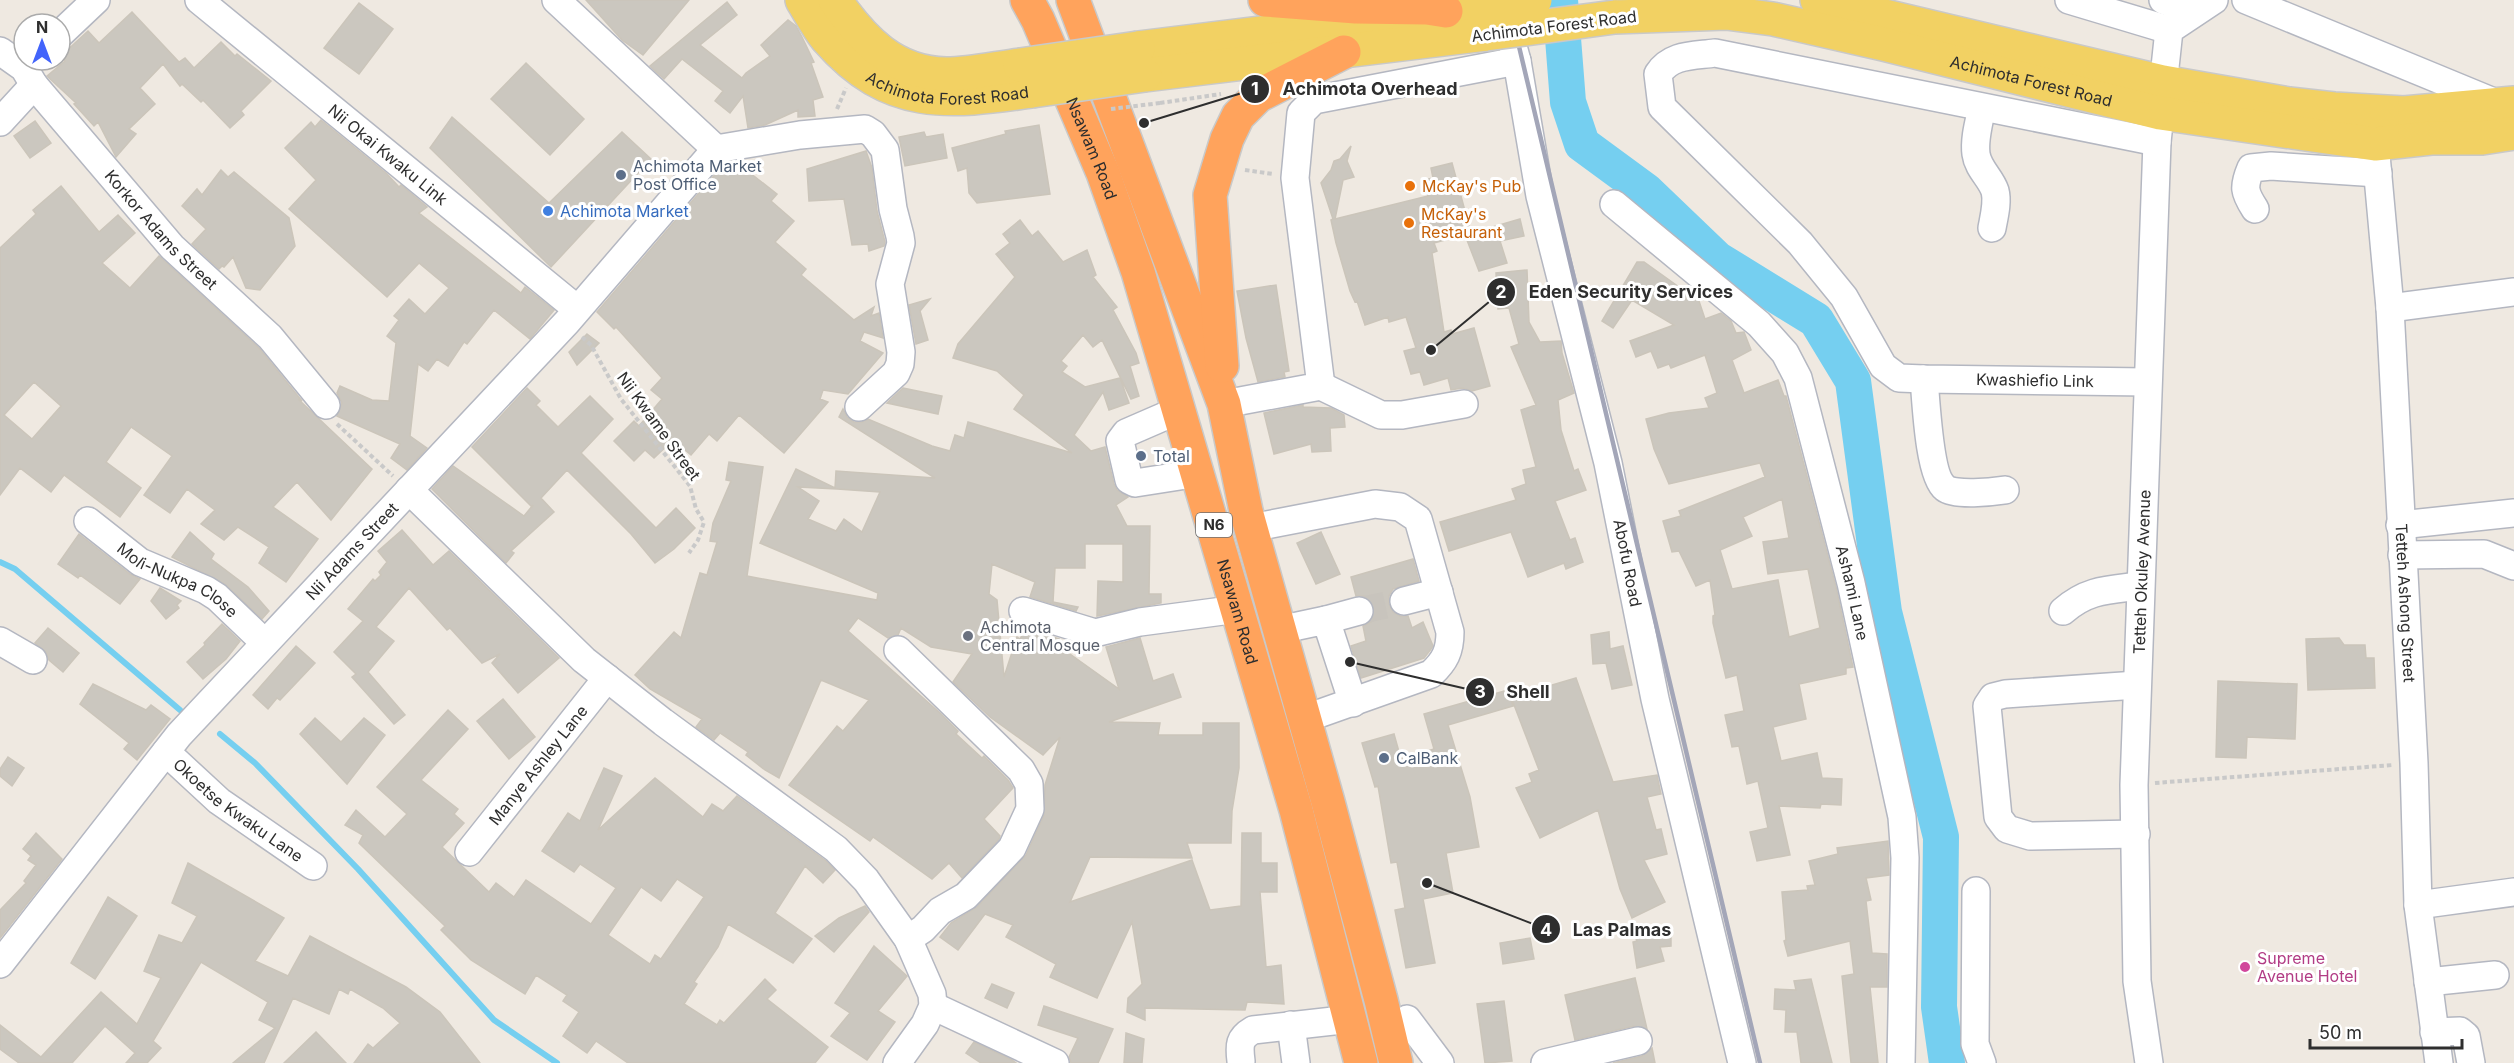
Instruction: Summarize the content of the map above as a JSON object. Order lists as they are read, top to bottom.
{
  "streets": {
    "highway": ["Nsawam Road", "N6"],
    "main road": ["Achimota Forest Road"],
    "street": [
      "Nii Okai Kwaku Link",
      "Korkor Adams Street",
      "Kwashiefio Link",
      "Nii Adams Street",
      "Abofu Road",
      "Tetteh Okuley Avenue",
      "Moli-Nukpa Close",
      "Ashami Lane",
      "Tetteh Ashong Street",
      "Manye Ashley Lane",
      "Okoetse Kwaku Lane"
    ],
    "path": ["Nii Kwame Street"]
  },
  "crossings": [
    ["Achimota Forest Road", "Abofu Road"],
    ["Achimota Forest Road", "Tetteh Okuley Avenue"],
    ["Achimota Forest Road", "Tetteh Ashong Street"],
    ["Nii Okai Kwaku Link", "Nii Kwame Street"],
    ["Nii Okai Kwaku Link", "Nii Adams Street"],
    ["Kwashiefio Link", "Tetteh Okuley Avenue"],
    ["Nii Kwame Street", "Nii Adams Street"],
    ["Nii Adams Street", "Moli-Nukpa Close"],
    ["Nii Adams Street", "Okoetse Kwaku Lane"]
  ],
  "places": [
    "Achimota Overhead",
    "Achimota Market Post Office",
    "McKay's Pub",
    "Achimota Market",
    "McKay's Restaurant",
    "Eden Security Services",
    "Total",
    "Achimota Central Mosque",
    "Shell",
    "CalBank",
    "Las Palmas",
    "Supreme Avenue Hotel"
  ],
  "scale_bar": "50 m",
  "north": "top"
}
